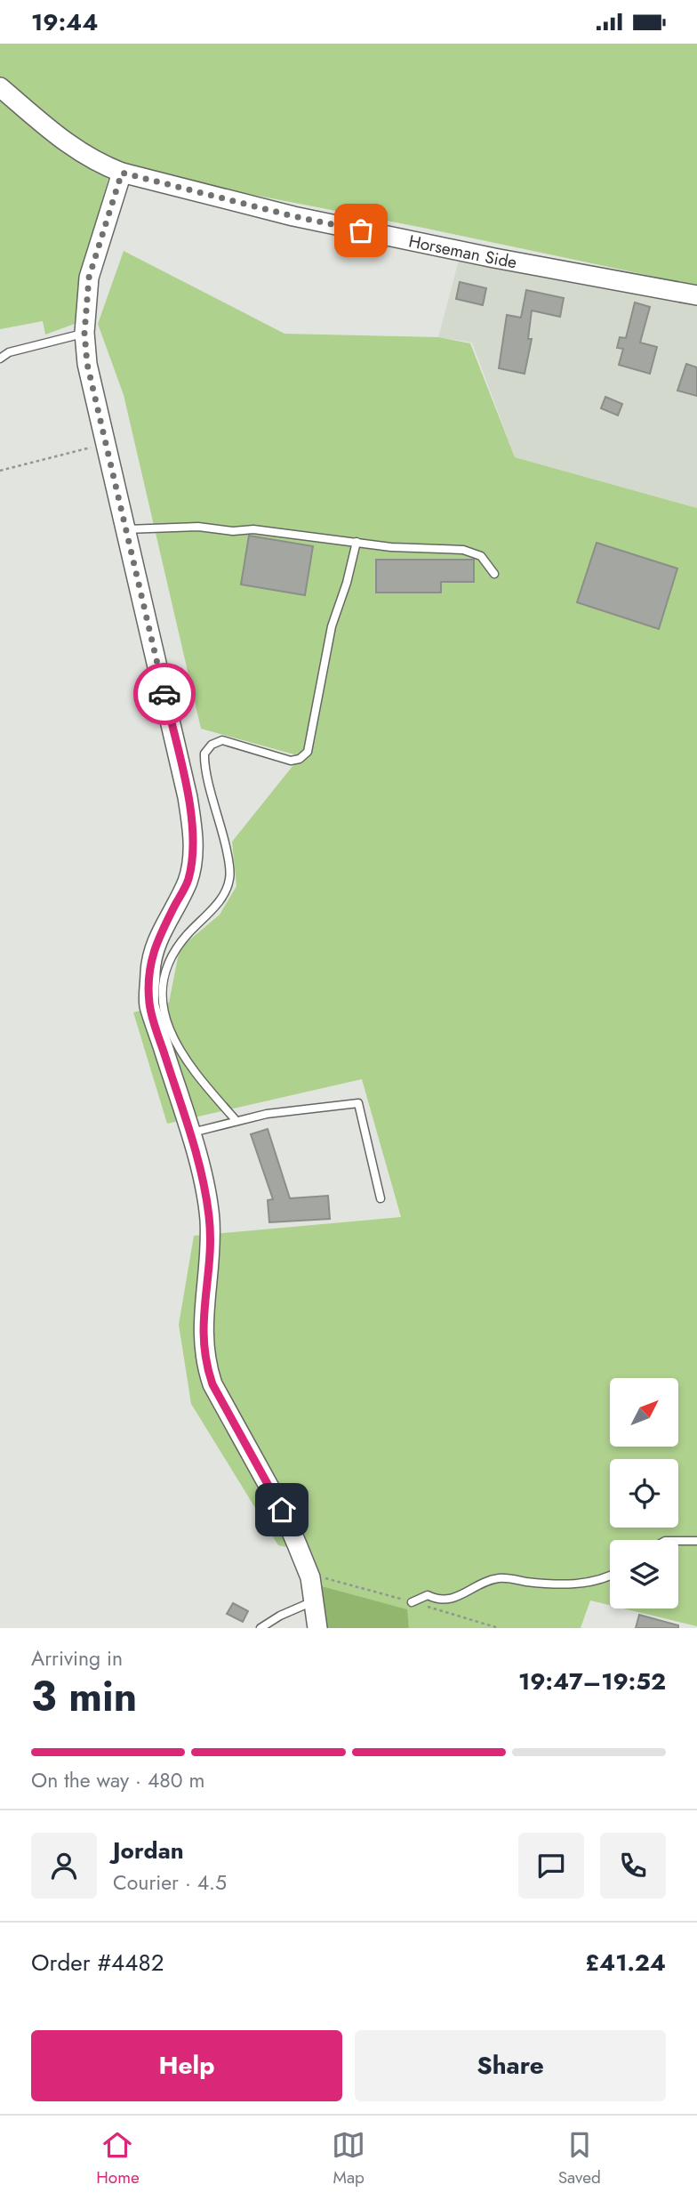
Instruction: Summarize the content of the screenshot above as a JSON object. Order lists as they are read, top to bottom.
{
  "streets": {
    "street": ["Horseman Side"]
  },
  "north": "top right",
  "page": {
    "status": "19:44",
    "heading": ["3 min", "Arriving in", "19:47–19:52"],
    "panel": [
      "Jordan",
      "Courier · 4.5",
      "Order #4482",
      "£41.24"
    ],
    "bar": "On the way · 480 m",
    "buttons": ["Help", "Share"],
    "tabs": ["Home", "Map", "Saved"]
  }
}
